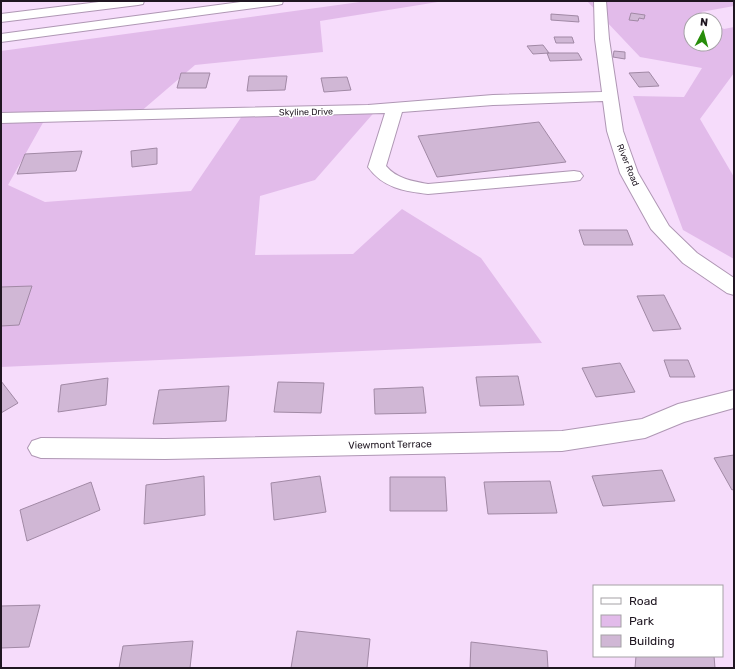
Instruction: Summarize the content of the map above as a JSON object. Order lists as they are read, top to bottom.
{
  "streets": {
    "main road": ["Skyline Drive", "River Road", "Viewmont Terrace"]
  },
  "crossings": [
    ["Skyline Drive", "River Road"]
  ],
  "legend": ["Road", "Park", "Building"],
  "north": "top"
}
